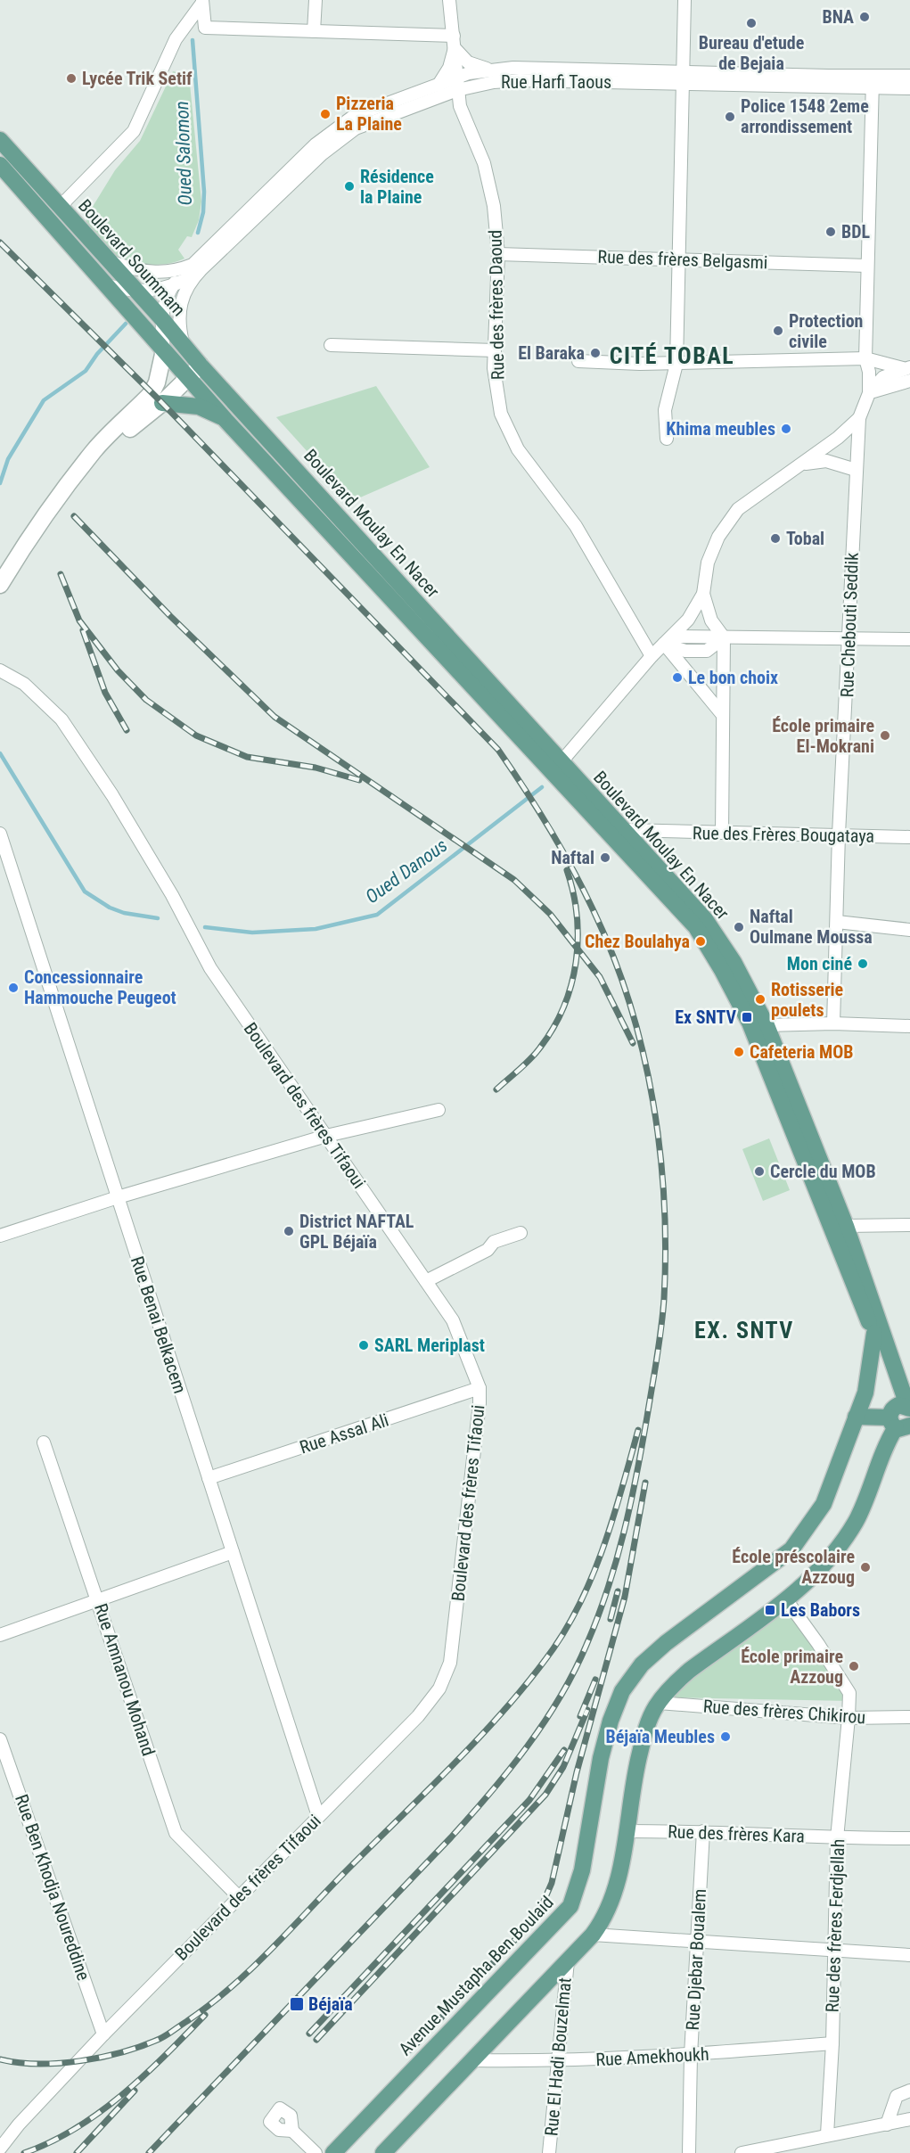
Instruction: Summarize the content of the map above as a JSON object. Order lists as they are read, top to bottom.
{
  "streets": {
    "main road": ["Boulevard Soummam", "Boulevard Moulay En Nacer", "Avenue Mustapha Ben Boulaid"],
    "street": [
      "Rue Harfi Taous",
      "Rue des frères Belgasmi",
      "Rue des frères Daoud",
      "Rue Chebouti Seddik",
      "Rue des Frères Bougataya",
      "Boulevard des frères Tifaoui",
      "Rue Benai Belkacem",
      "Rue Assal Ali",
      "Rue Amnanou Mohand",
      "Rue des frères Chikirou",
      "Rue des frères Kara",
      "Rue Ben Khodja Noureddine",
      "Rue des frères Ferdjellah",
      "Rue Djebar Boualem",
      "Rue El Hadi Bouzelmat",
      "Rue Amekhoukh"
    ]
  },
  "crossings": [
    ["Rue Harfi Taous", "Boulevard Soummam"],
    ["Rue Harfi Taous", "Rue des frères Daoud"],
    ["Boulevard Soummam", "Boulevard Moulay En Nacer"],
    ["Rue des frères Belgasmi", "Rue des frères Daoud"],
    ["Boulevard Moulay En Nacer", "Rue des Frères Bougataya"],
    ["Boulevard Moulay En Nacer", "Avenue Mustapha Ben Boulaid"],
    ["Rue Chebouti Seddik", "Rue des Frères Bougataya"],
    ["Boulevard des frères Tifaoui", "Rue Benai Belkacem"],
    ["Boulevard des frères Tifaoui", "Rue Assal Ali"],
    ["Boulevard des frères Tifaoui", "Rue Amnanou Mohand"],
    ["Boulevard des frères Tifaoui", "Rue Ben Khodja Noureddine"],
    ["Rue Benai Belkacem", "Rue Assal Ali"],
    ["Rue des frères Chikirou", "Rue des frères Ferdjellah"],
    ["Rue des frères Kara", "Rue des frères Ferdjellah"],
    ["Rue des frères Kara", "Rue Djebar Boualem"],
    ["Rue des frères Ferdjellah", "Rue Amekhoukh"],
    ["Rue Djebar Boualem", "Rue Amekhoukh"],
    ["Rue El Hadi Bouzelmat", "Rue Amekhoukh"]
  ],
  "districts": ["CITÉ TOBAL", "EX. SNTV"],
  "water": ["Oued Salomon", "Oued Danous"],
  "places": {
    "other": [
      "BNA",
      "Bureau d'etude de Bejaia",
      "Lycée Trik Setif",
      "Pizzeria La Plaine",
      "Police 1548 2eme arrondissement",
      "Résidence la Plaine",
      "BDL",
      "Protection civile",
      "El Baraka",
      "Khima meubles",
      "Tobal",
      "Le bon choix",
      "École primaire El-Mokrani",
      "Naftal",
      "Naftal Oulmane Moussa",
      "Chez Boulahya",
      "Mon ciné",
      "Concessionnaire Hammouche Peugeot",
      "Rotisserie poulets",
      "Cafeteria MOB",
      "Cercle du MOB",
      "District NAFTAL GPL Béjaïa",
      "SARL Meriplast",
      "École préscolaire Azzoug",
      "École primaire Azzoug",
      "Béjaïa Meubles"
    ],
    "transit": ["Ex SNTV", "Les Babors", "Béjaïa"]
  }
}
